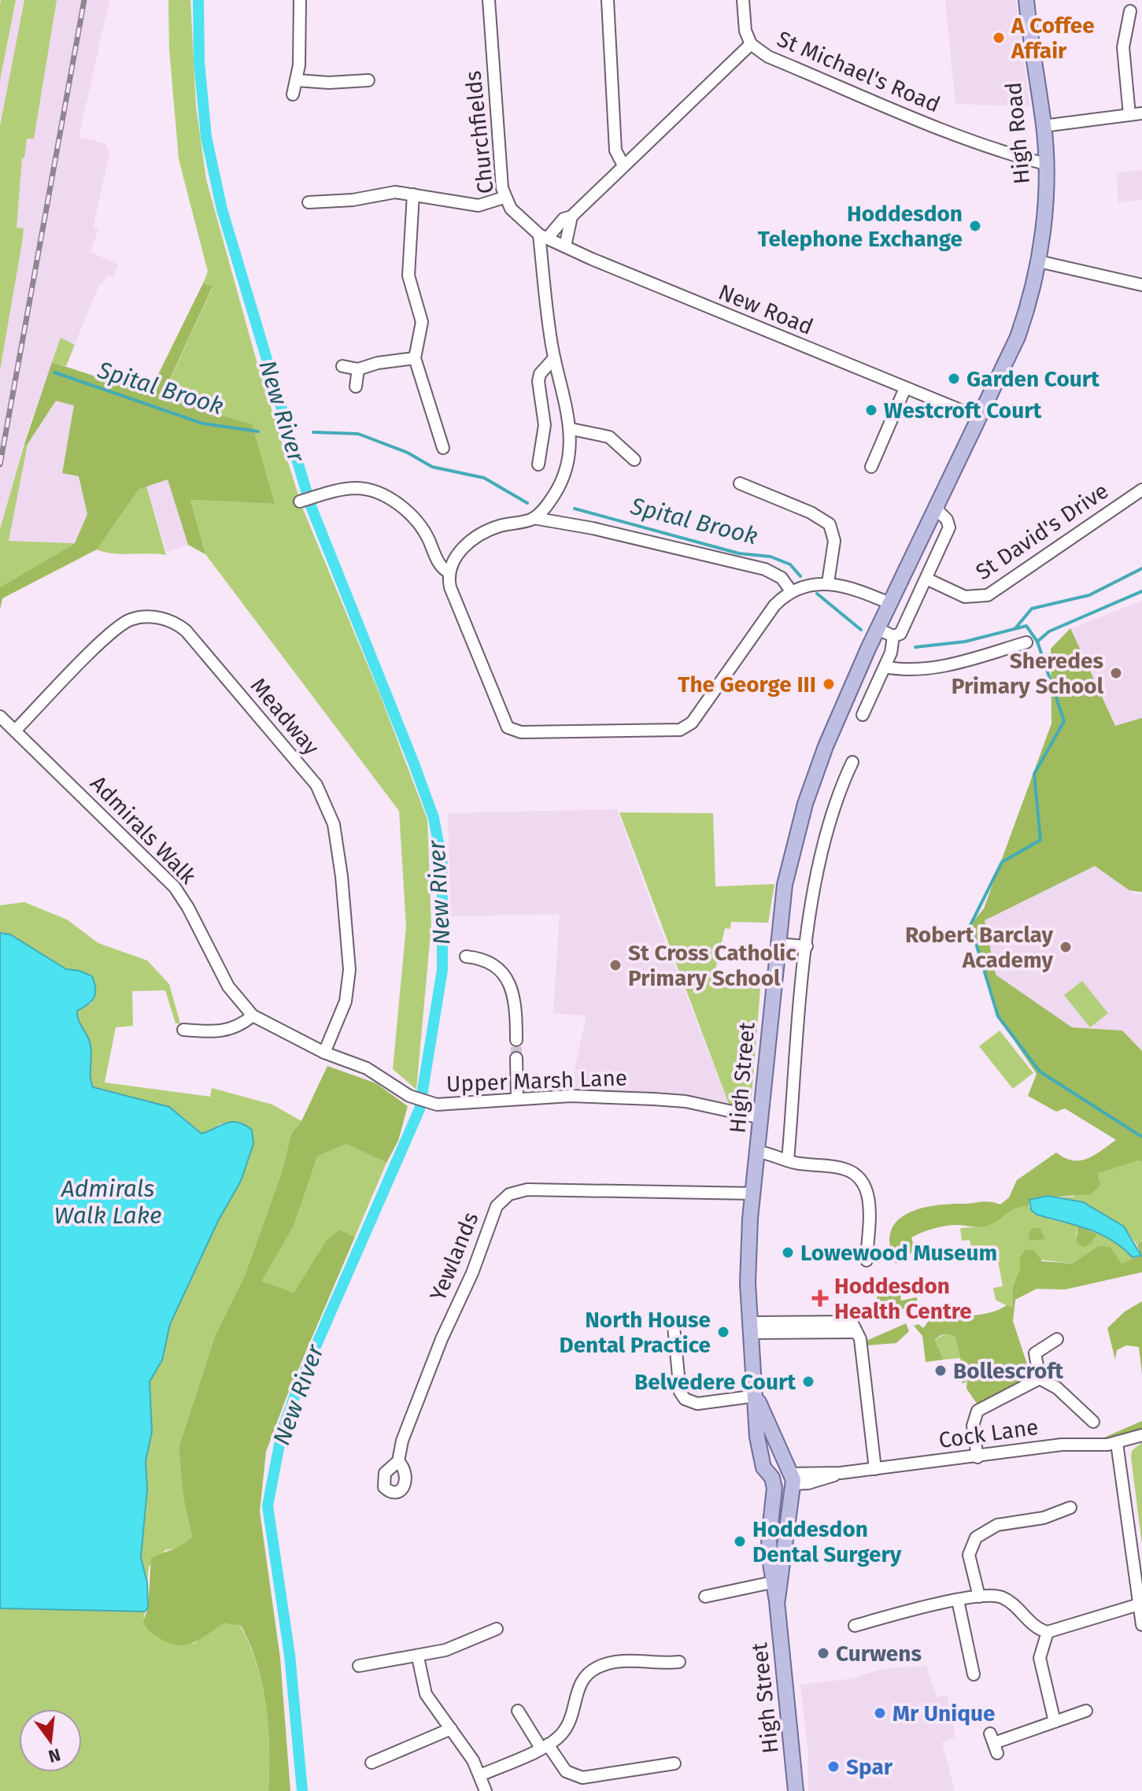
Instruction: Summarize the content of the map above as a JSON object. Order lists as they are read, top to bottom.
{
  "streets": {
    "main road": ["High Road", "High Street"],
    "street": [
      "St Michael's Road",
      "Churchfields",
      "New Road",
      "St David's Drive",
      "Meadway",
      "Admirals Walk",
      "Upper Marsh Lane",
      "Yewlands",
      "Cock Lane"
    ]
  },
  "crossings": [
    ["St Michael's Road", "Churchfields"],
    ["St Michael's Road", "High Road"],
    ["St Michael's Road", "New Road"],
    ["Churchfields", "New Road"],
    ["High Road", "New Road"],
    ["High Road", "High Street"],
    ["New Road", "High Street"],
    ["Meadway", "Admirals Walk"],
    ["Meadway", "Upper Marsh Lane"],
    ["Admirals Walk", "Upper Marsh Lane"],
    ["High Street", "Upper Marsh Lane"],
    ["High Street", "Yewlands"],
    ["High Street", "Cock Lane"]
  ],
  "water": ["Spital Brook", "New River", "Admirals Walk Lake"],
  "places": {
    "other": [
      "A Coffee Affair",
      "Hoddesdon Telephone Exchange",
      "Garden Court",
      "Westcroft Court",
      "Sheredes Primary School",
      "The George III",
      "Robert Barclay Academy",
      "St Cross Catholic Primary School",
      "Lowewood Museum",
      "North House Dental Practice",
      "Bollescroft",
      "Belvedere Court",
      "Hoddesdon Dental Surgery",
      "Curwens",
      "Mr Unique",
      "Spar"
    ],
    "health": ["Hoddesdon Health Centre"]
  },
  "north": "bottom"
}
